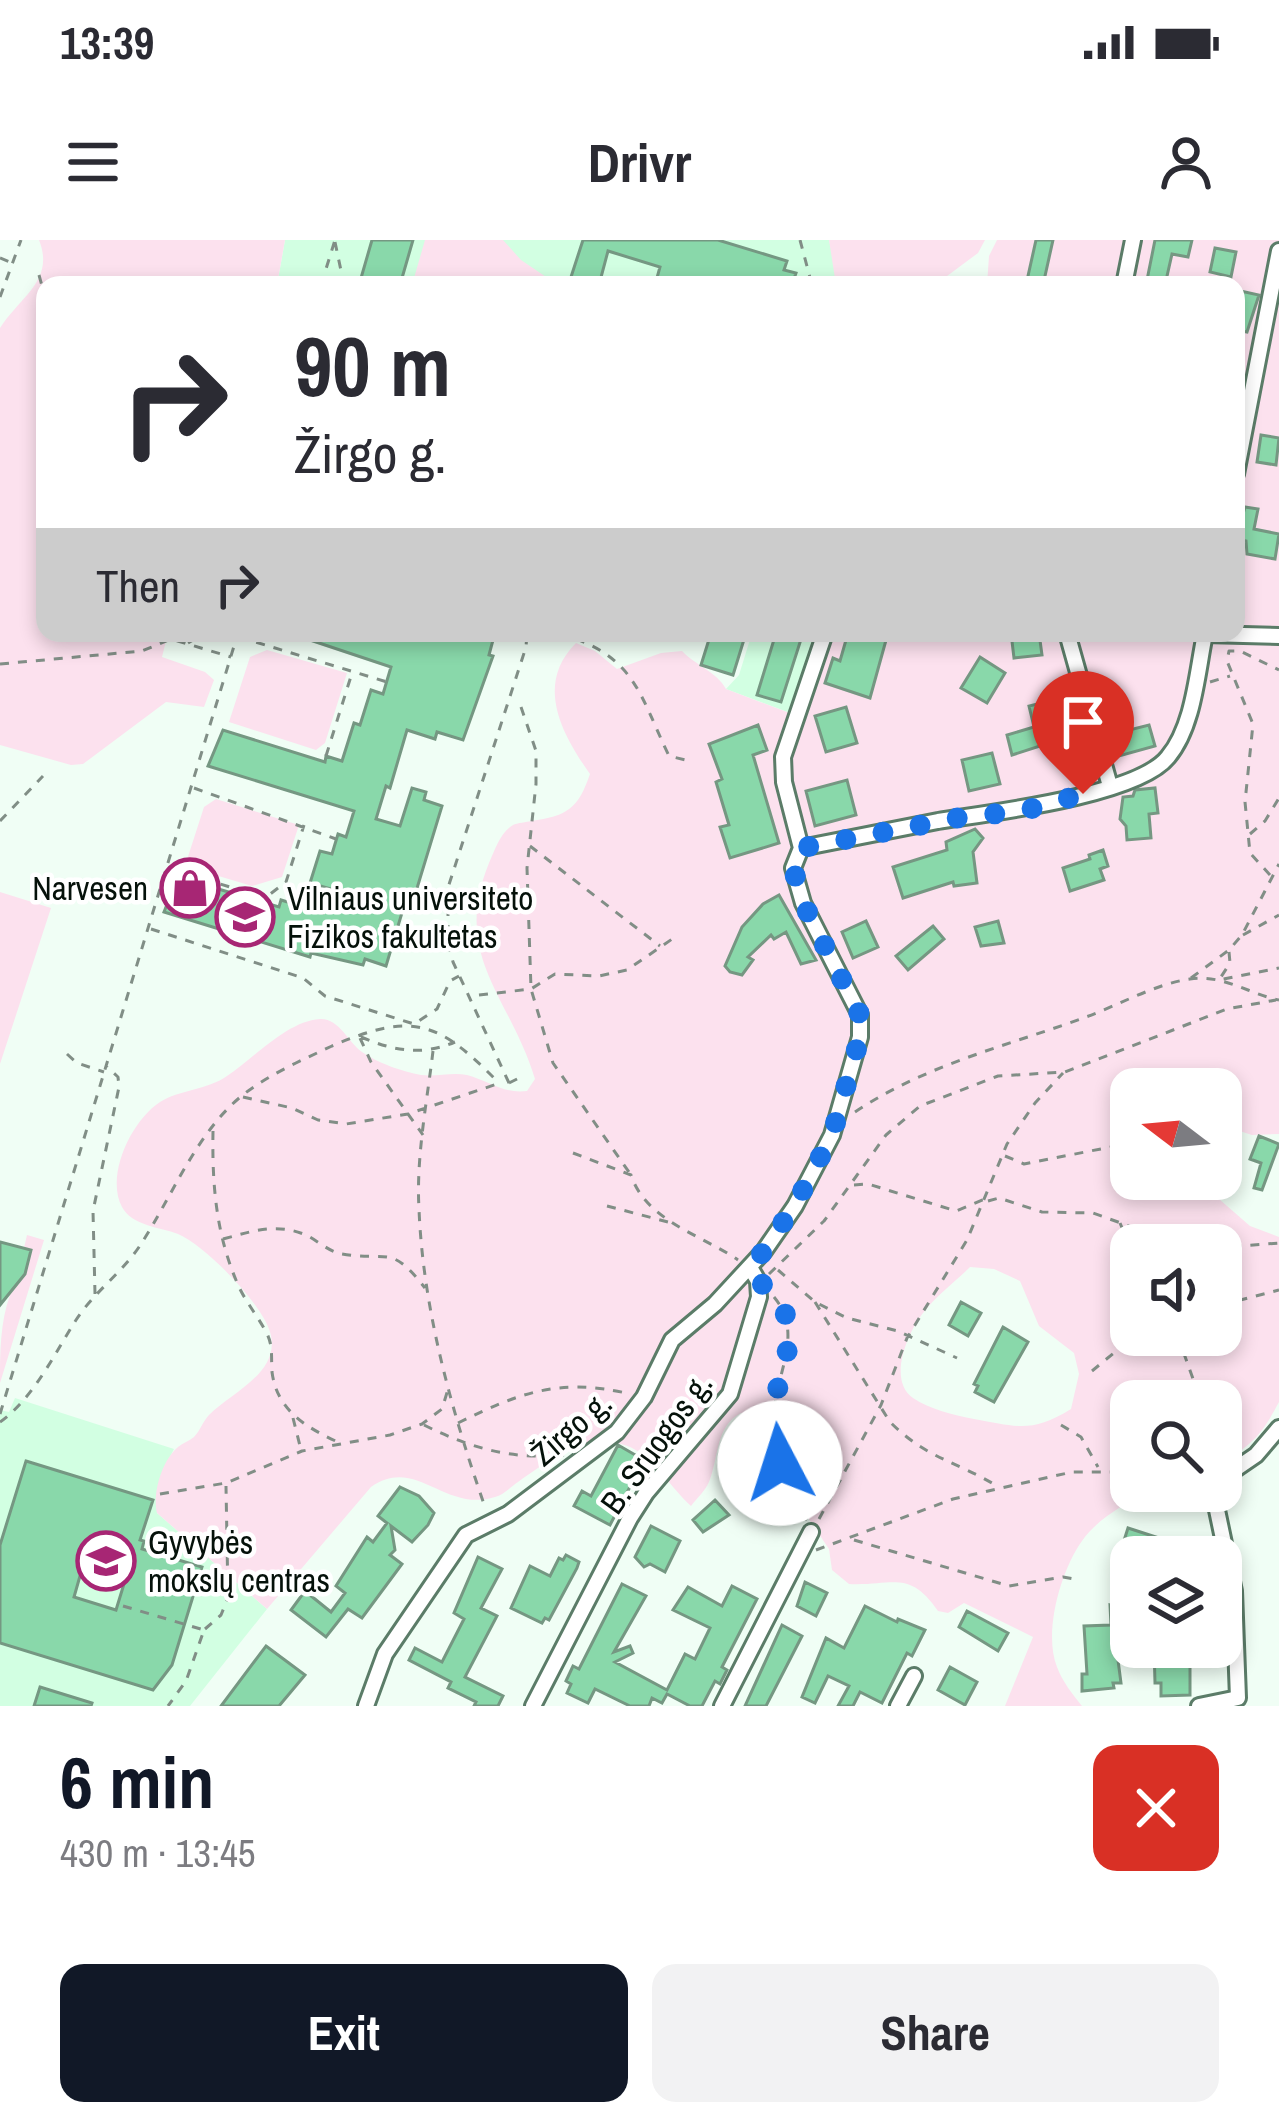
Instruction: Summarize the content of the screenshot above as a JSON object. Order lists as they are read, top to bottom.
{
  "streets": {
    "street": ["Žirgo g.", "B. Sruogos g."]
  },
  "crossings": [
    ["Žirgo g.", "B. Sruogos g."]
  ],
  "places": {
    "shop": ["Narvesen"],
    "school or university": ["Vilniaus universiteto Fizikos fakultetas", "Gyvybės mokslų centras"]
  },
  "north": "left",
  "page": {
    "status": "13:39",
    "header": "Drivr",
    "turn": ["90 m", "Žirgo g."],
    "then": "Then",
    "heading": ["6 min", "430 m · 13:45"],
    "buttons": ["Exit", "Share"]
  }
}
